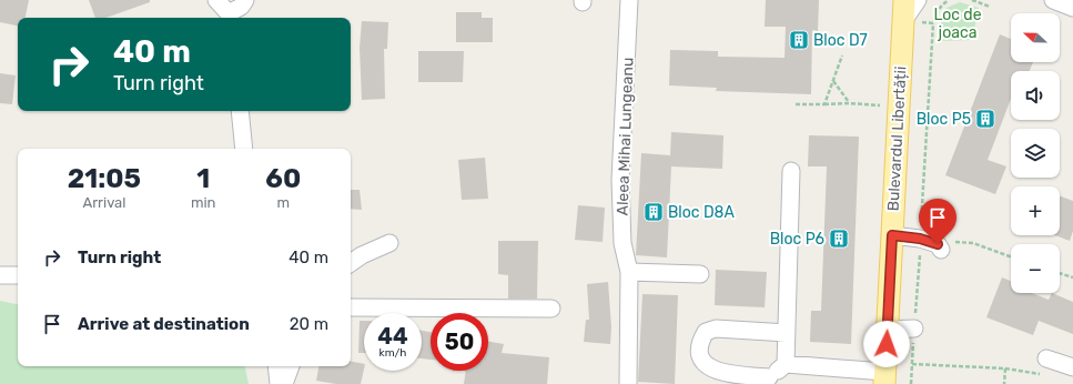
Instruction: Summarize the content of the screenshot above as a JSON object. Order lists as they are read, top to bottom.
{
  "streets": {
    "main road": ["Bulevardul Libertății"],
    "street": ["Aleea Mihai Lungeanu"]
  },
  "parks": ["Loc de joaca"],
  "places": {
    "building": [
      "Bloc D7",
      "Bloc P5",
      "Bloc D8A",
      "Bloc P6"
    ]
  },
  "north": "left",
  "page": {
    "map_buttons": ["+", "−"],
    "turn": ["40 m", "Turn right"],
    "eta": [
      "21:05",
      "Arrival",
      "1",
      "min",
      "60",
      "m"
    ],
    "list": [
      {
        "name": "Turn right",
        "value": "40 m"
      },
      {
        "name": "Arrive at destination",
        "value": "20 m"
      }
    ],
    "speed": "44 km/h",
    "limit": "50"
  }
}
